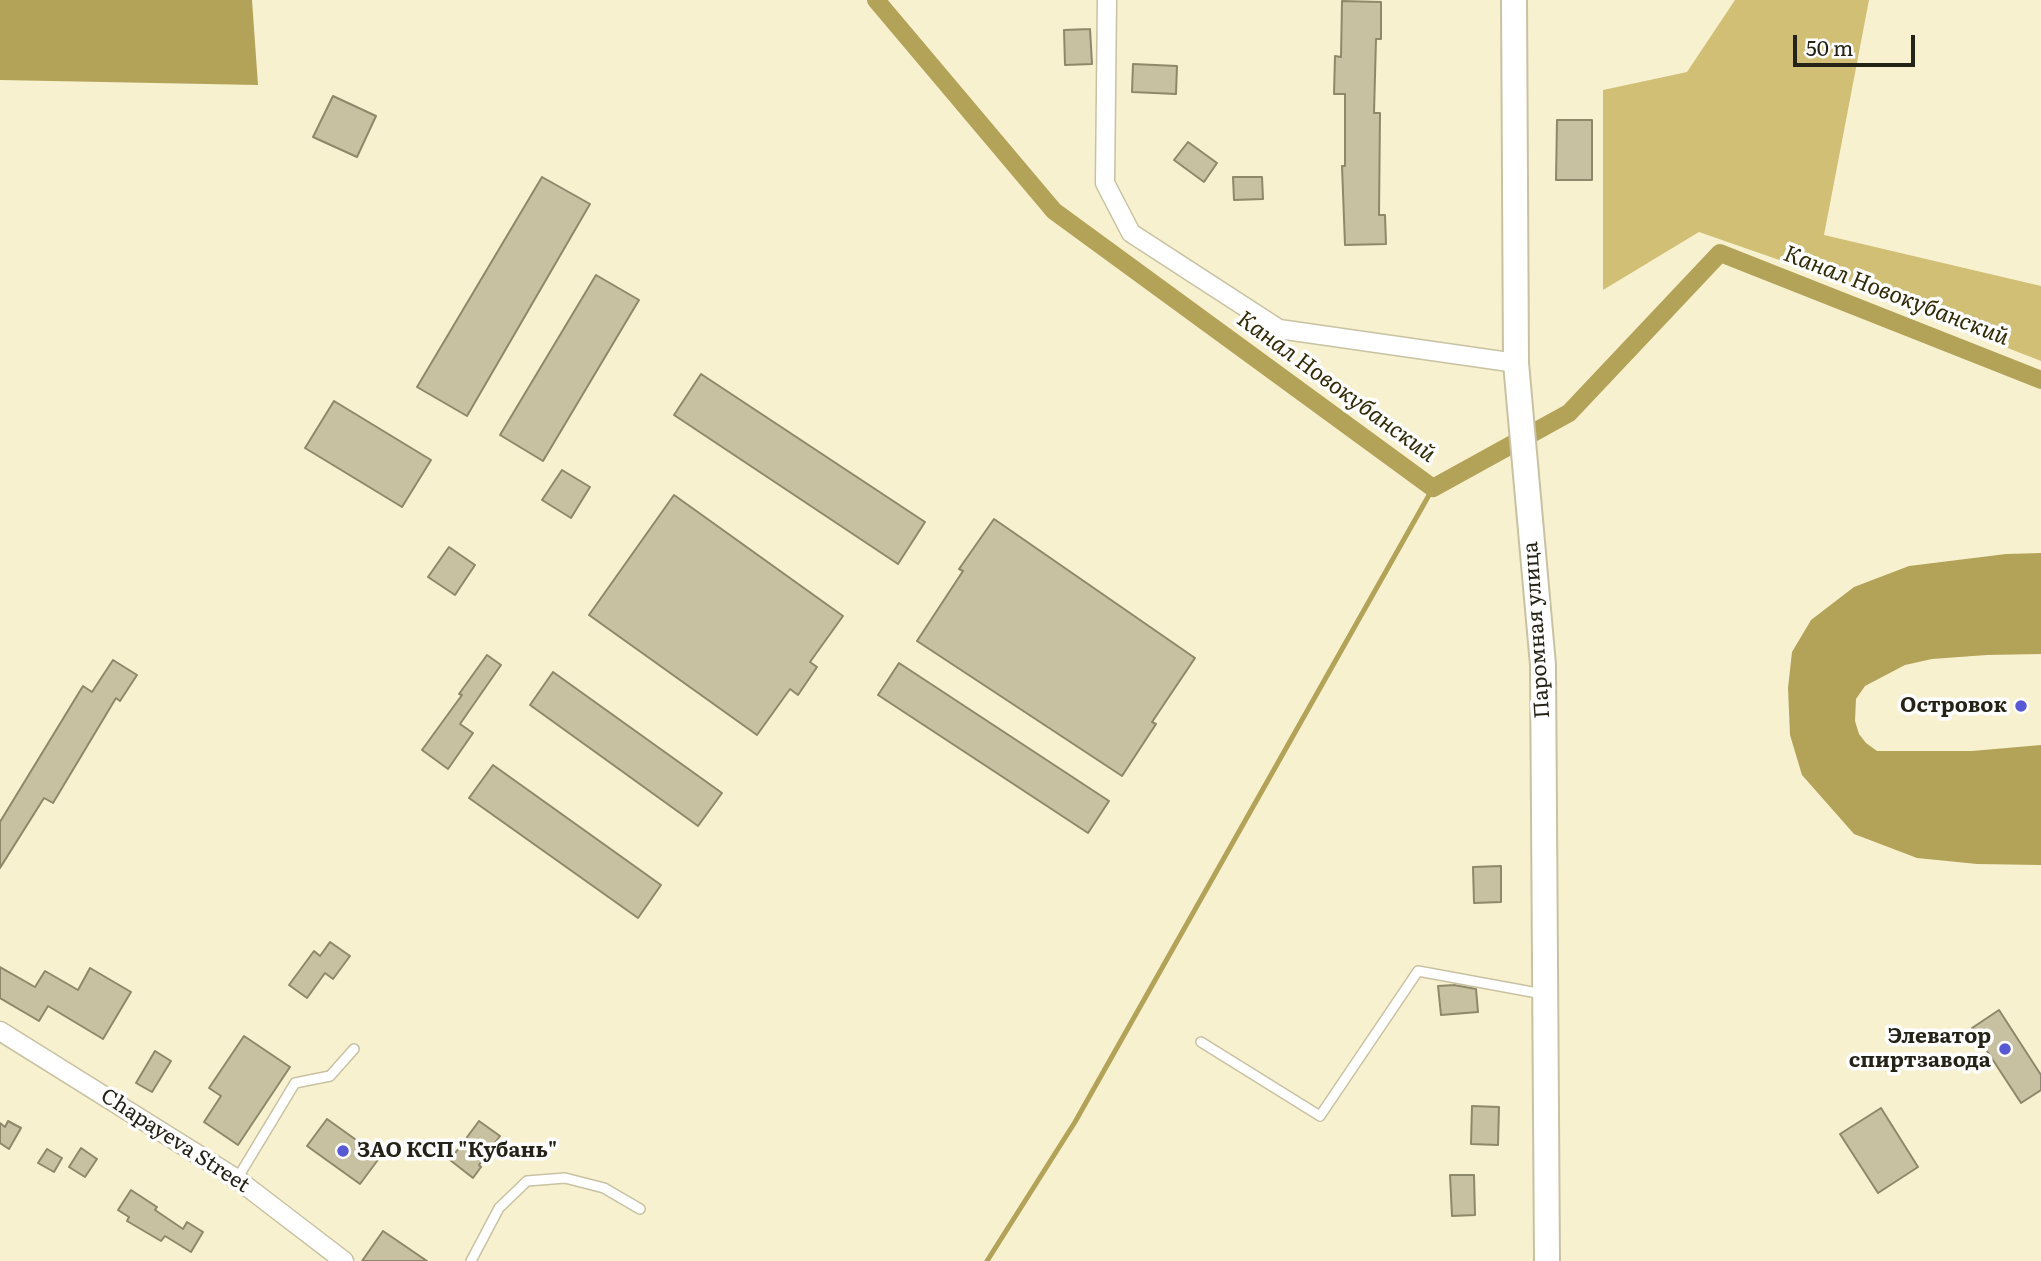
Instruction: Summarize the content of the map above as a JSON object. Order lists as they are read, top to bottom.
{
  "streets": {
    "main road": ["Паромная улица"],
    "street": ["Chapayeva Street"]
  },
  "water": ["Канал Новокубанский"],
  "places": ["Островок", "Элеватор спиртзавода", "ЗАО КСП \"Кубань\""],
  "scale_bar": "50 m"
}
